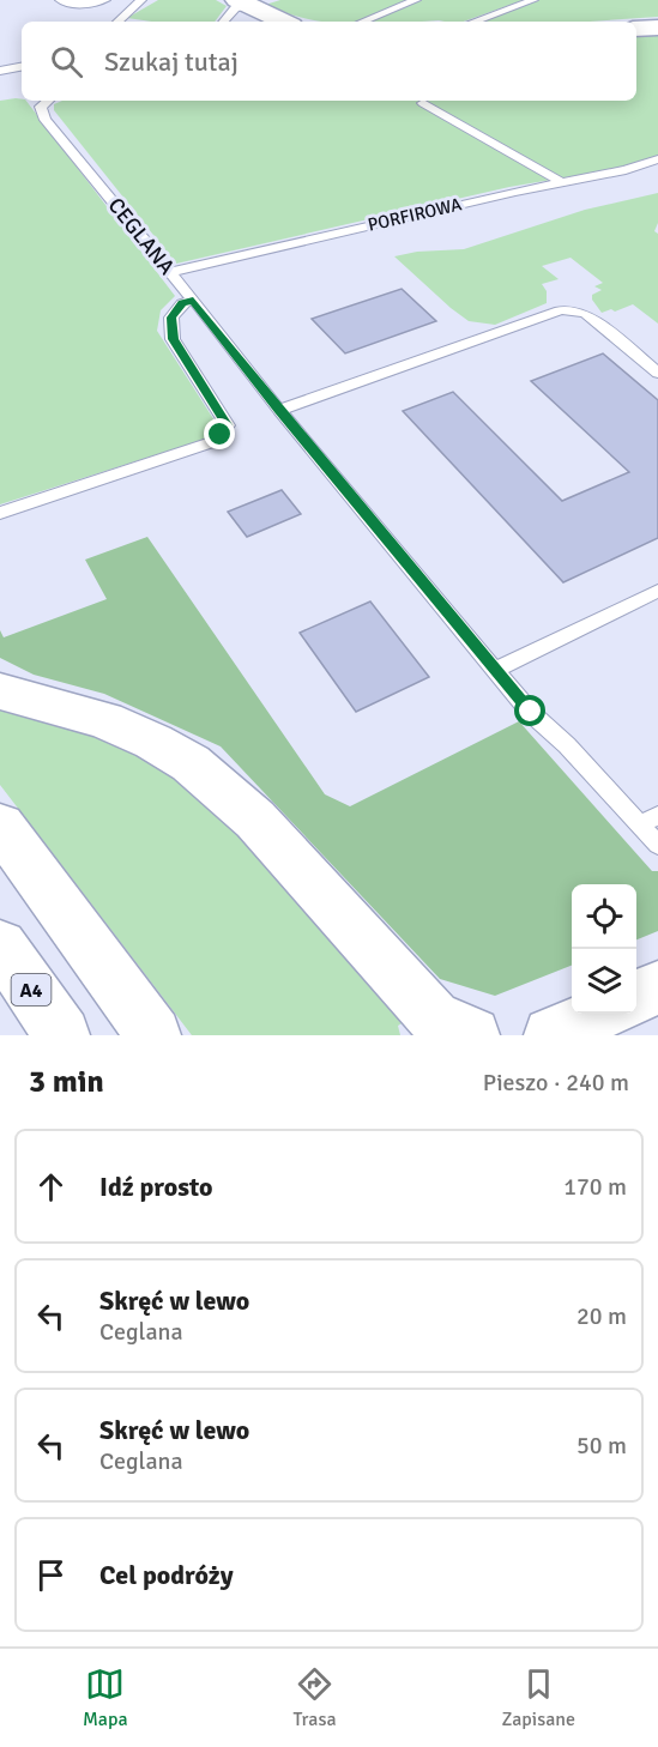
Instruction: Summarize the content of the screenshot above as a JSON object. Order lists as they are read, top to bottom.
{
  "streets": {
    "main road": ["A4"],
    "lane": ["PORFIROWA", "CEGLANA"]
  },
  "crossings": [
    ["PORFIROWA", "CEGLANA"]
  ],
  "page": {
    "search": "Szukaj tutaj",
    "heading": ["3 min", "Pieszo · 240 m"],
    "list": [
      ["Idź prosto", "170 m"],
      ["Skręć w lewo", "Ceglana", "20 m"],
      ["Skręć w lewo", "Ceglana", "50 m"],
      "Cel podróży"
    ],
    "nav": ["Mapa", "Trasa", "Zapisane"]
  }
}
